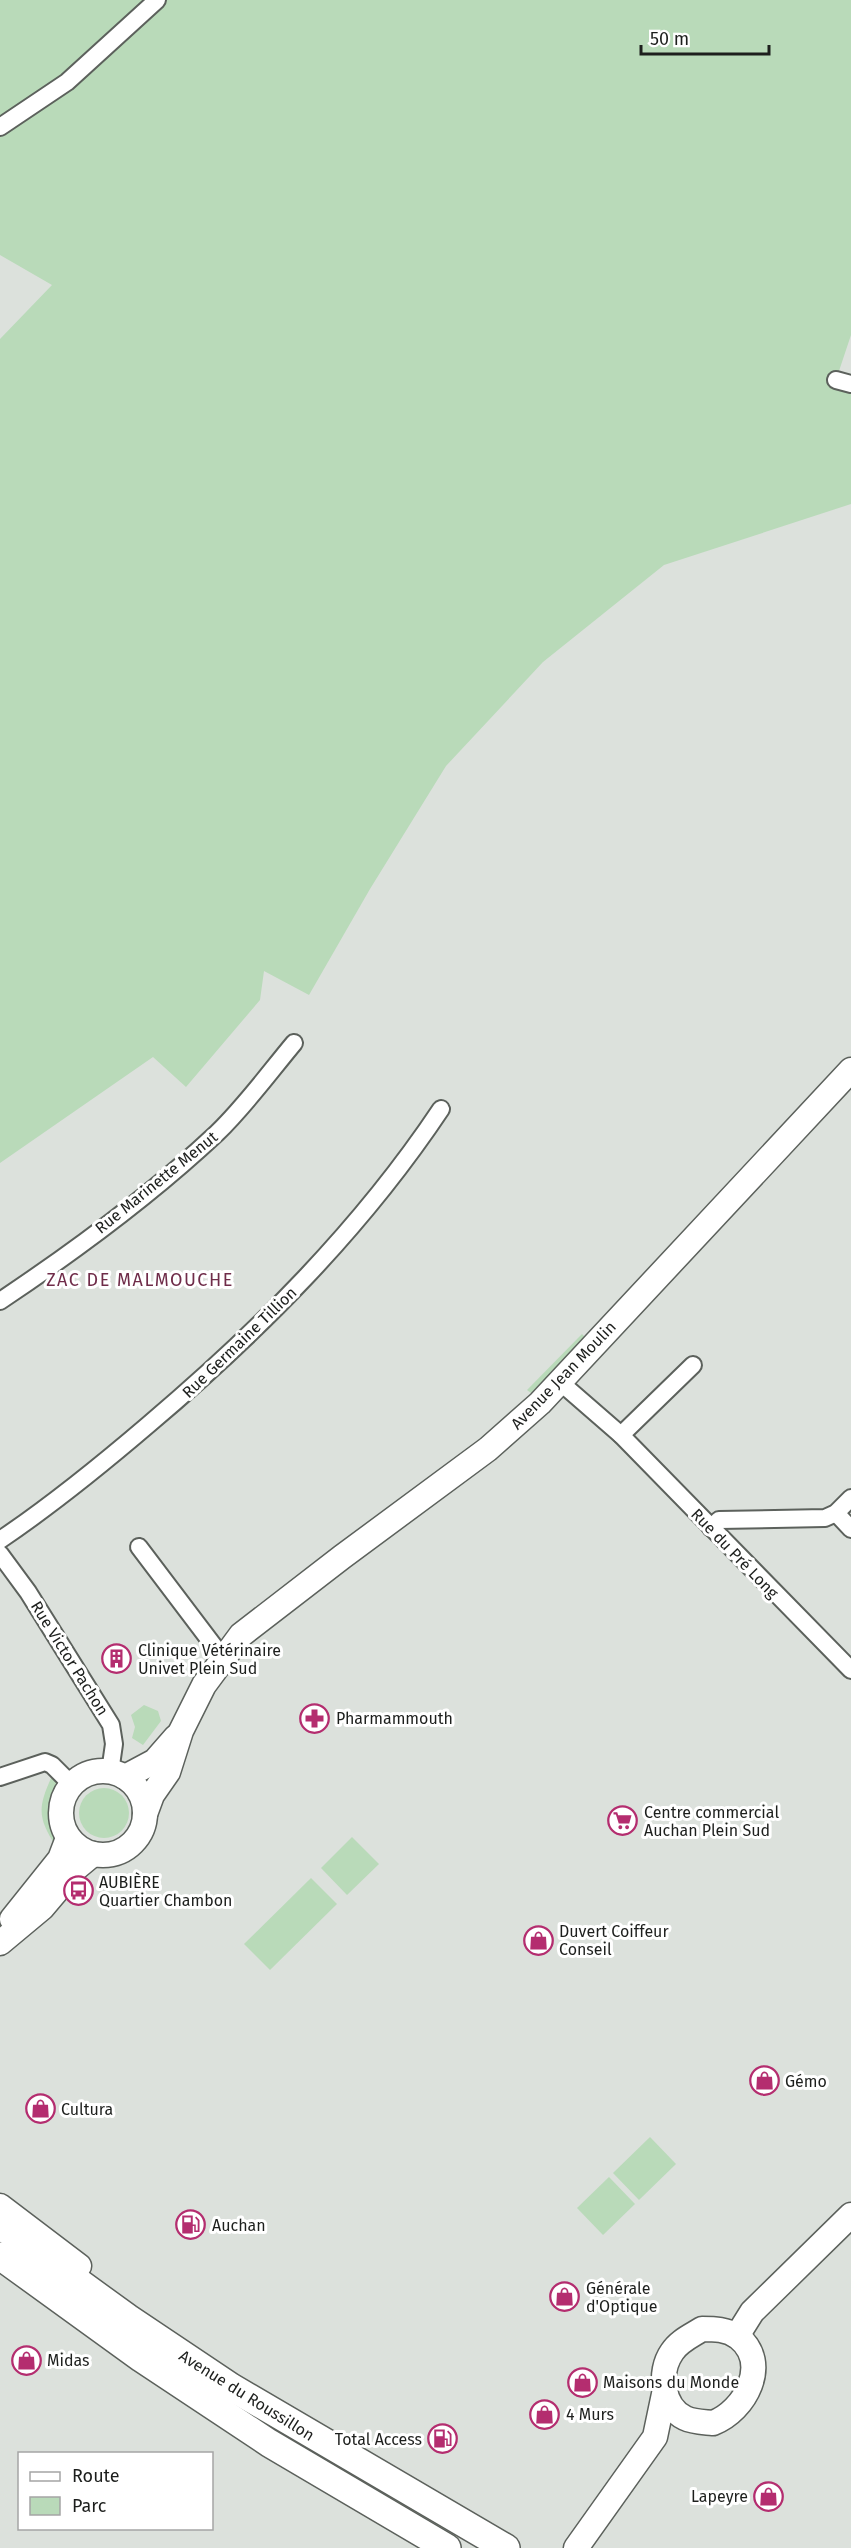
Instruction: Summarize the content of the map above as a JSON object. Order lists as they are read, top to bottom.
{
  "streets": {
    "main road": ["Avenue Jean Moulin", "Avenue du Roussillon"],
    "street": [
      "Rue Marinette Menut",
      "Rue Germaine Tillion",
      "Rue du Pré Long",
      "Rue Victor Pachon"
    ]
  },
  "crossings": [
    ["Avenue Jean Moulin", "Rue du Pré Long"],
    ["Avenue Jean Moulin", "Rue Victor Pachon"]
  ],
  "districts": ["ZAC DE MALMOUCHE"],
  "places": {
    "building": ["Clinique Vétérinaire Univet Plein Sud"],
    "pharmacy": ["Pharmammouth"],
    "supermarket": ["Centre commercial Auchan Plein Sud"],
    "bus stop": ["AUBIÈRE Quartier Chambon"],
    "shop": [
      "Duvert Coiffeur Conseil",
      "Gémo",
      "Cultura",
      "Générale d'Optique",
      "Midas",
      "Maisons du Monde",
      "4 Murs",
      "Lapeyre"
    ],
    "fuel station": ["Auchan", "Total Access"]
  },
  "legend": ["Route", "Parc"],
  "scale_bar": "50 m"
}
